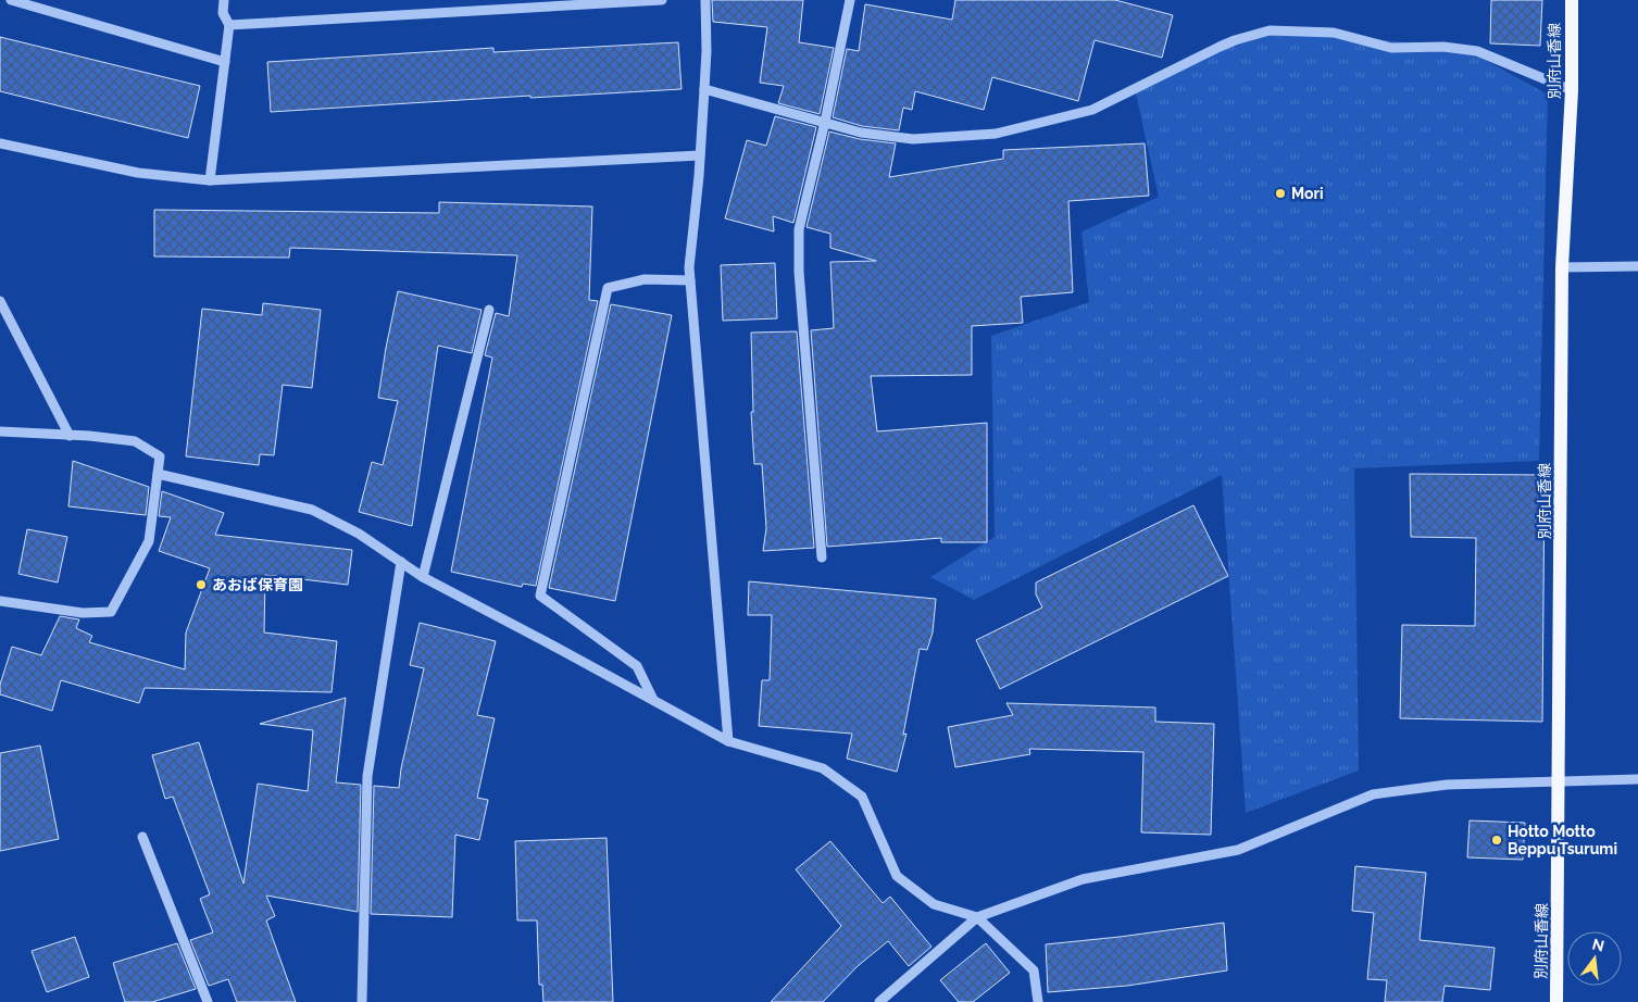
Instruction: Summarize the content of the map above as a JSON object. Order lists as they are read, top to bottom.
{
  "streets": {
    "main road": ["別府山香線"]
  },
  "places": ["Mori", "あおば保育園", "Hotto Motto Beppu Tsurumi"],
  "north": "top"
}
